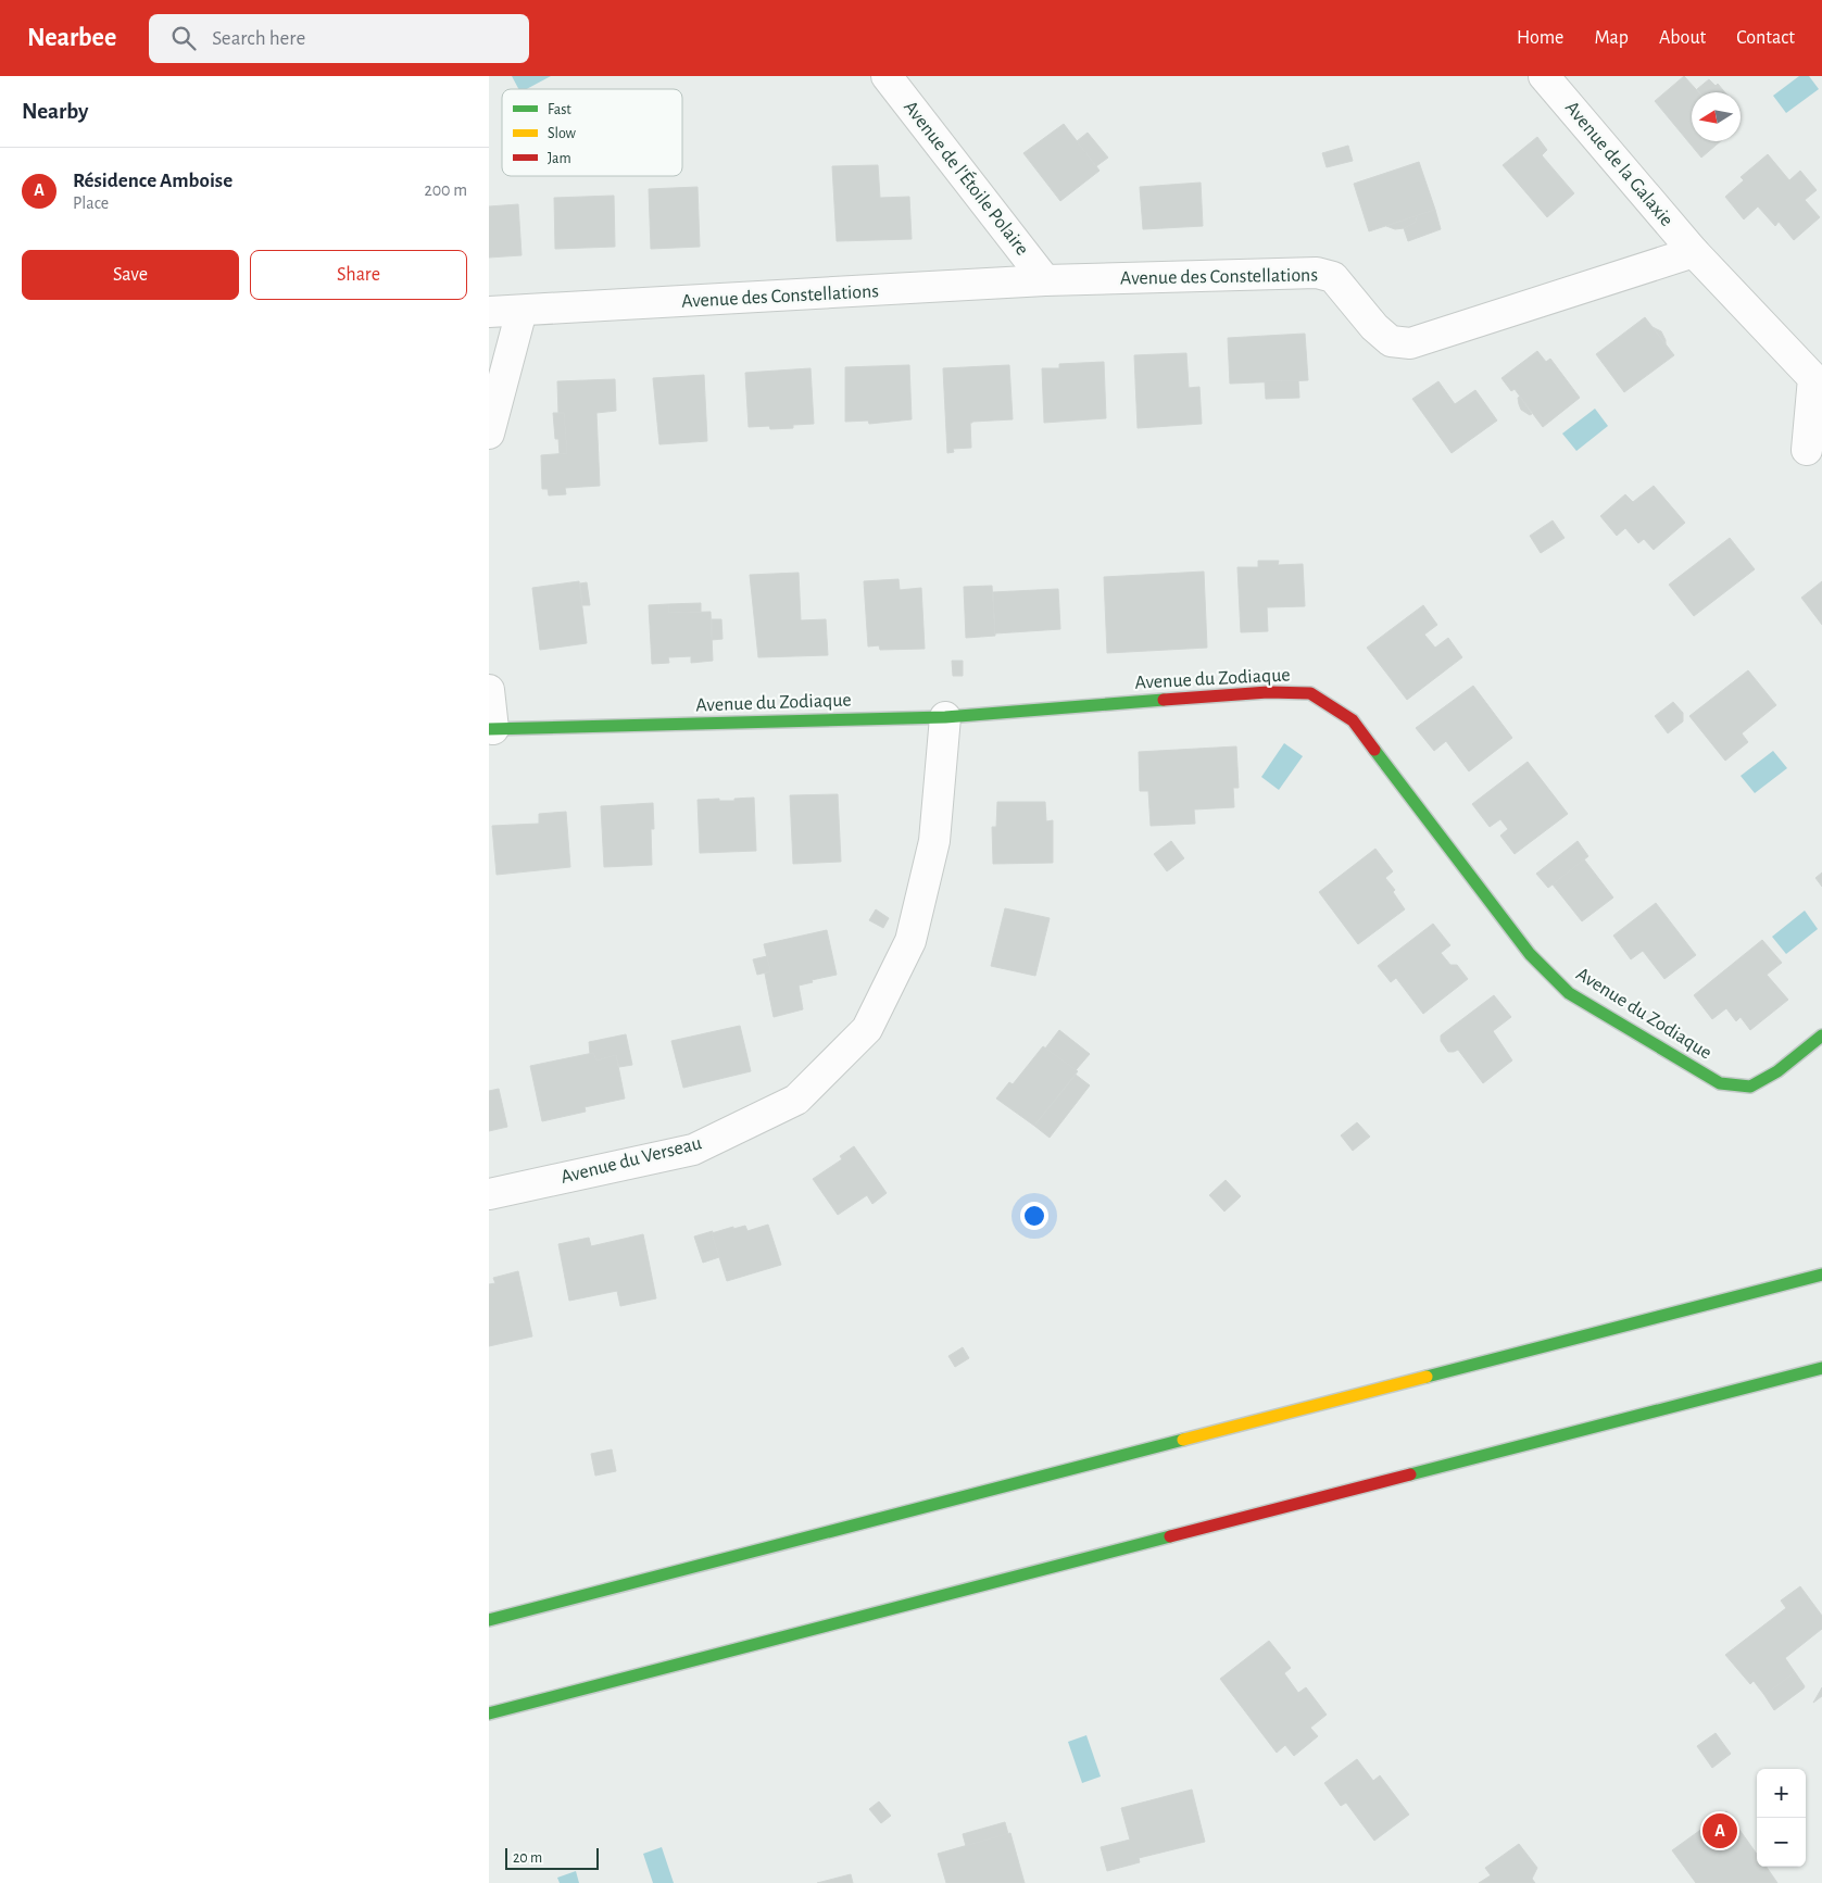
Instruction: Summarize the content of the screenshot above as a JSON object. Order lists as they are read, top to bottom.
{
  "streets": {
    "main road": ["Avenue du Zodiaque"],
    "street": [
      "Avenue de la Galaxie",
      "Avenue de l'Étoile Polaire",
      "Avenue des Constellations",
      "Avenue du Verseau"
    ]
  },
  "crossings": [
    ["Avenue de la Galaxie", "Avenue des Constellations"],
    ["Avenue de l'Étoile Polaire", "Avenue des Constellations"],
    ["Avenue du Zodiaque", "Avenue du Verseau"]
  ],
  "legend": ["Fast", "Slow", "Jam"],
  "scale_bar": "20 m",
  "north": "left",
  "page": {
    "header": "Nearbee",
    "search": "Search here",
    "nav": [
      "Home",
      "Map",
      "About",
      "Contact"
    ],
    "heading": "Nearby",
    "list": [
      {
        "mark": "A",
        "name": "Résidence Amboise",
        "note": "Place",
        "value": "200 m"
      }
    ],
    "buttons": ["Save", "Share"],
    "map_buttons": ["+", "−"],
    "pins": "A",
    "scale": "20 m"
  }
}
